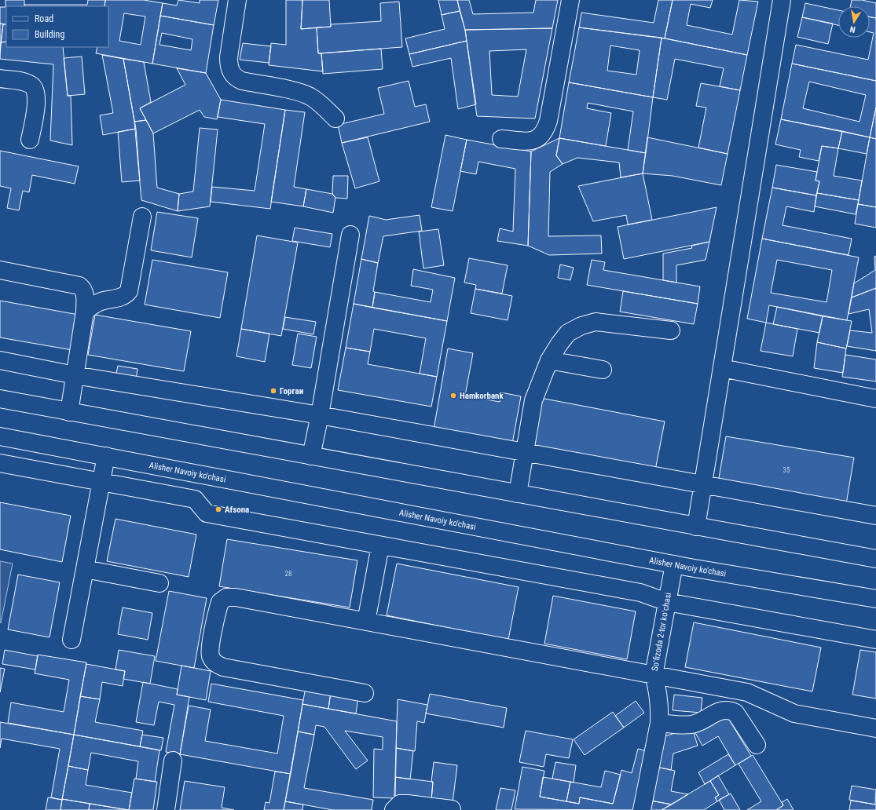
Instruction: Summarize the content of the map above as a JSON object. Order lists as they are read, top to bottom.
{
  "streets": {
    "street": ["Alisher Navoiy ko'chasi", "Soʻfizoda 2-tor koʻchasi"]
  },
  "crossings": [
    ["Alisher Navoiy ko'chasi", "Soʻfizoda 2-tor koʻchasi"]
  ],
  "places": ["Горгаи", "Hamkorbank", "Afsona"],
  "house_numbers": ["35", "28"],
  "legend": ["Road", "Building"],
  "north": "bottom"
}
